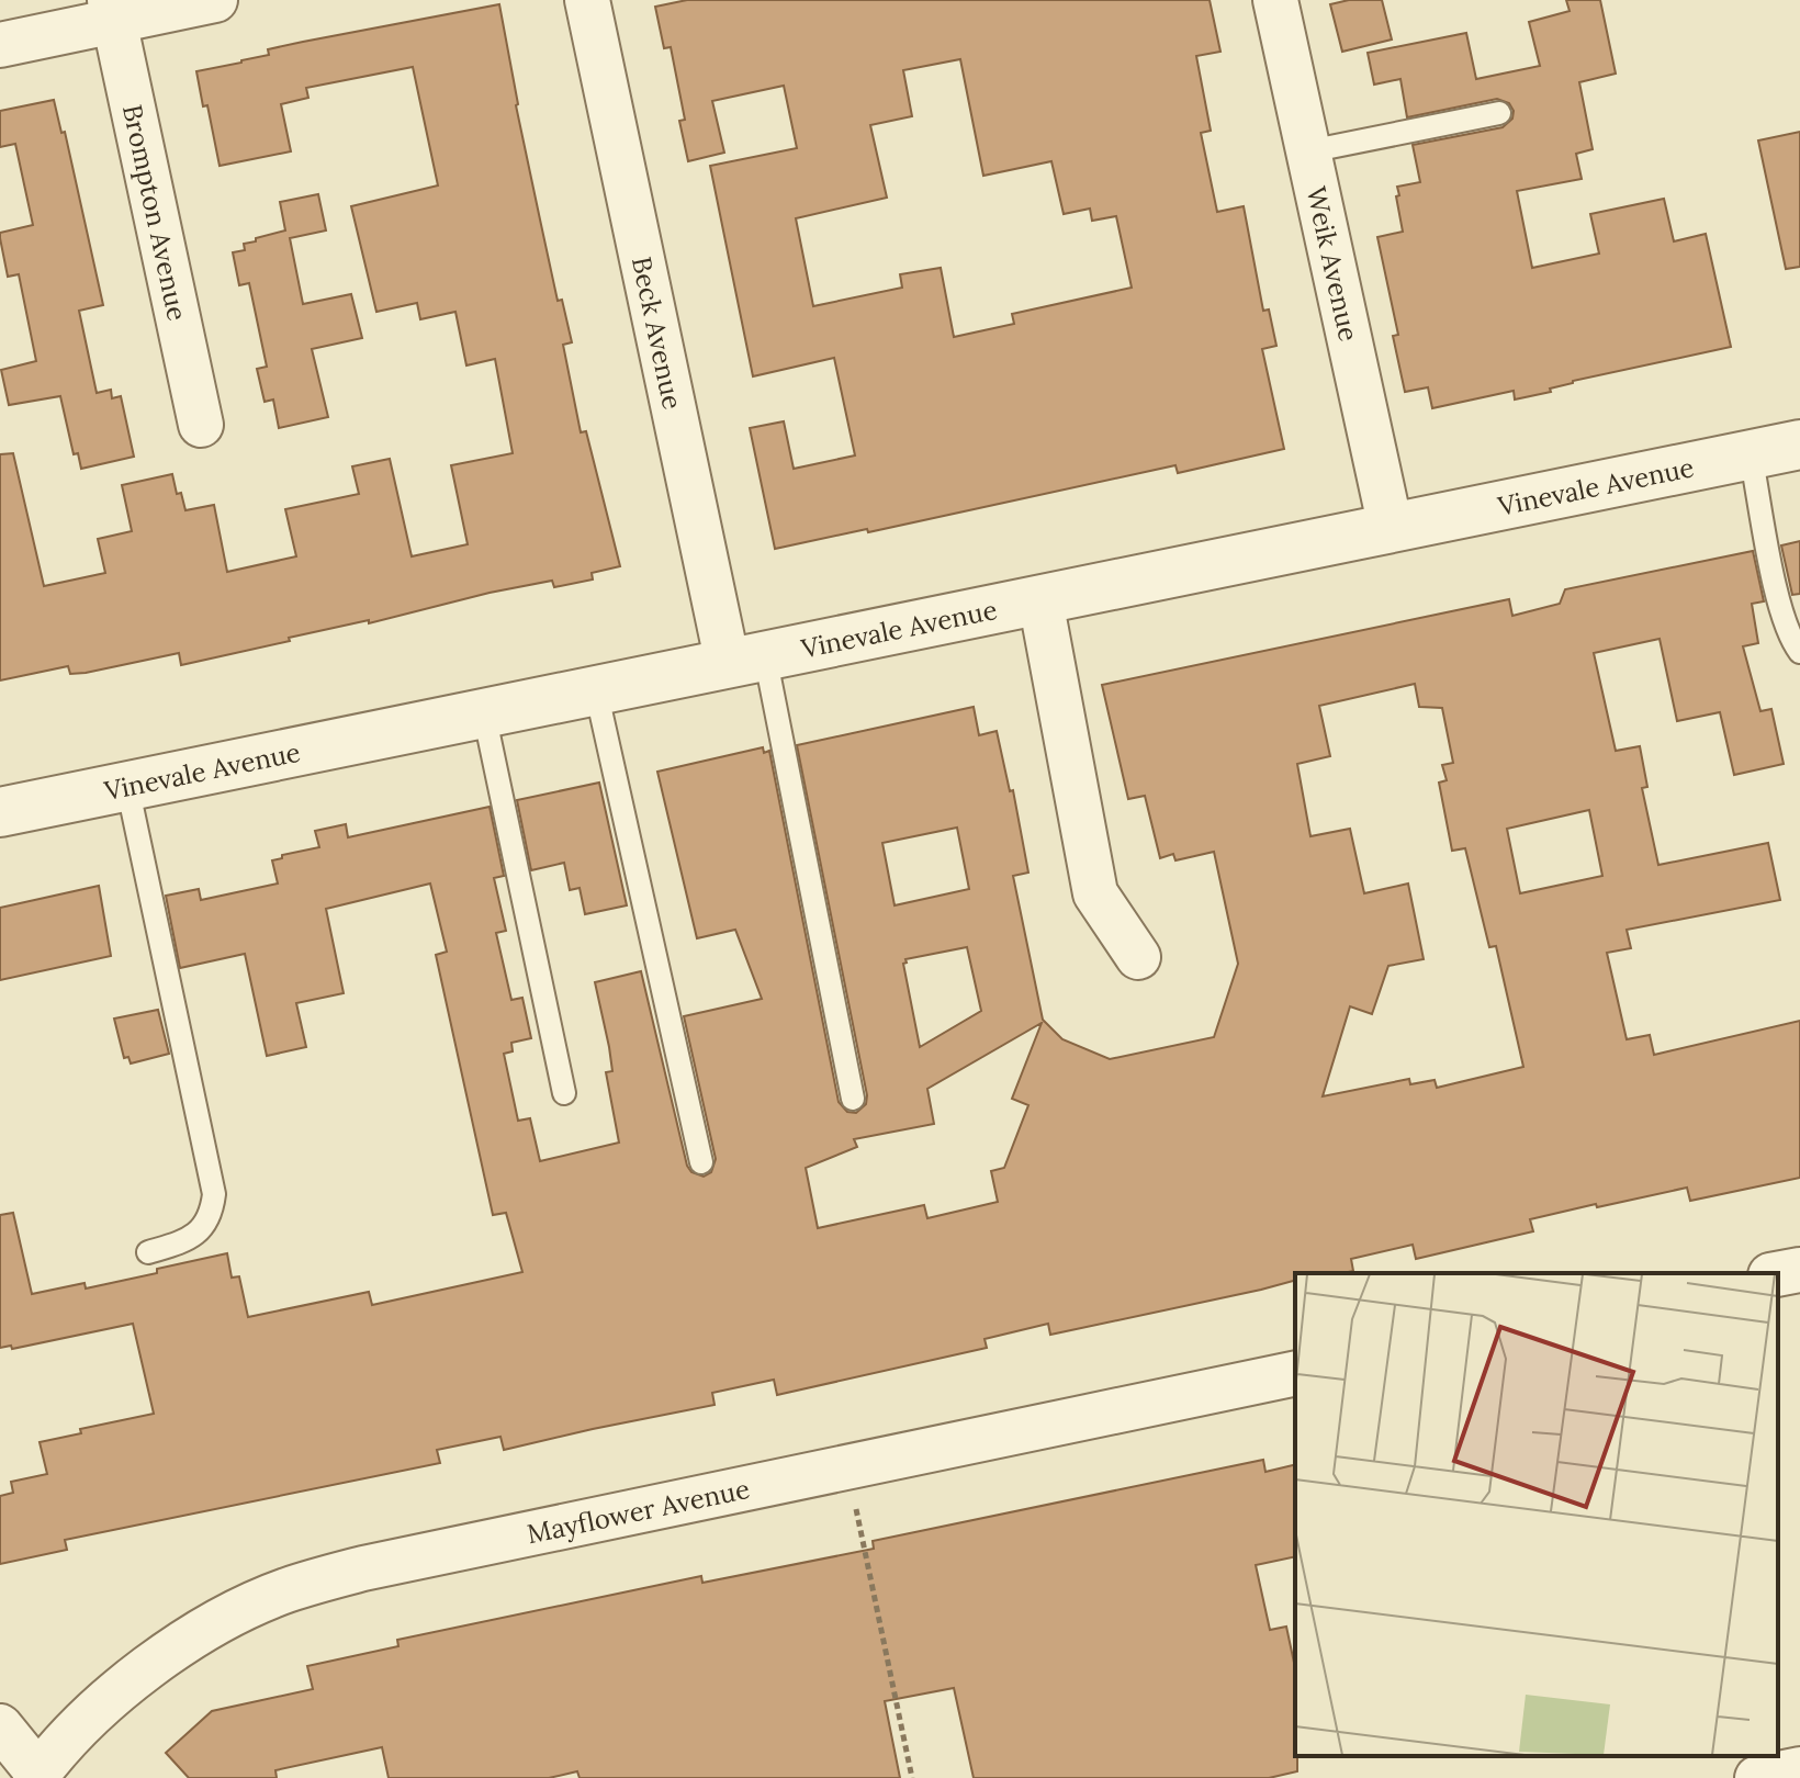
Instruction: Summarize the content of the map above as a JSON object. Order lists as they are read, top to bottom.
{
  "streets": {
    "street": [
      "Brompton Avenue",
      "Weik Avenue",
      "Beck Avenue",
      "Vinevale Avenue",
      "Mayflower Avenue"
    ]
  },
  "crossings": [
    ["Weik Avenue", "Vinevale Avenue"],
    ["Beck Avenue", "Vinevale Avenue"]
  ]
}
